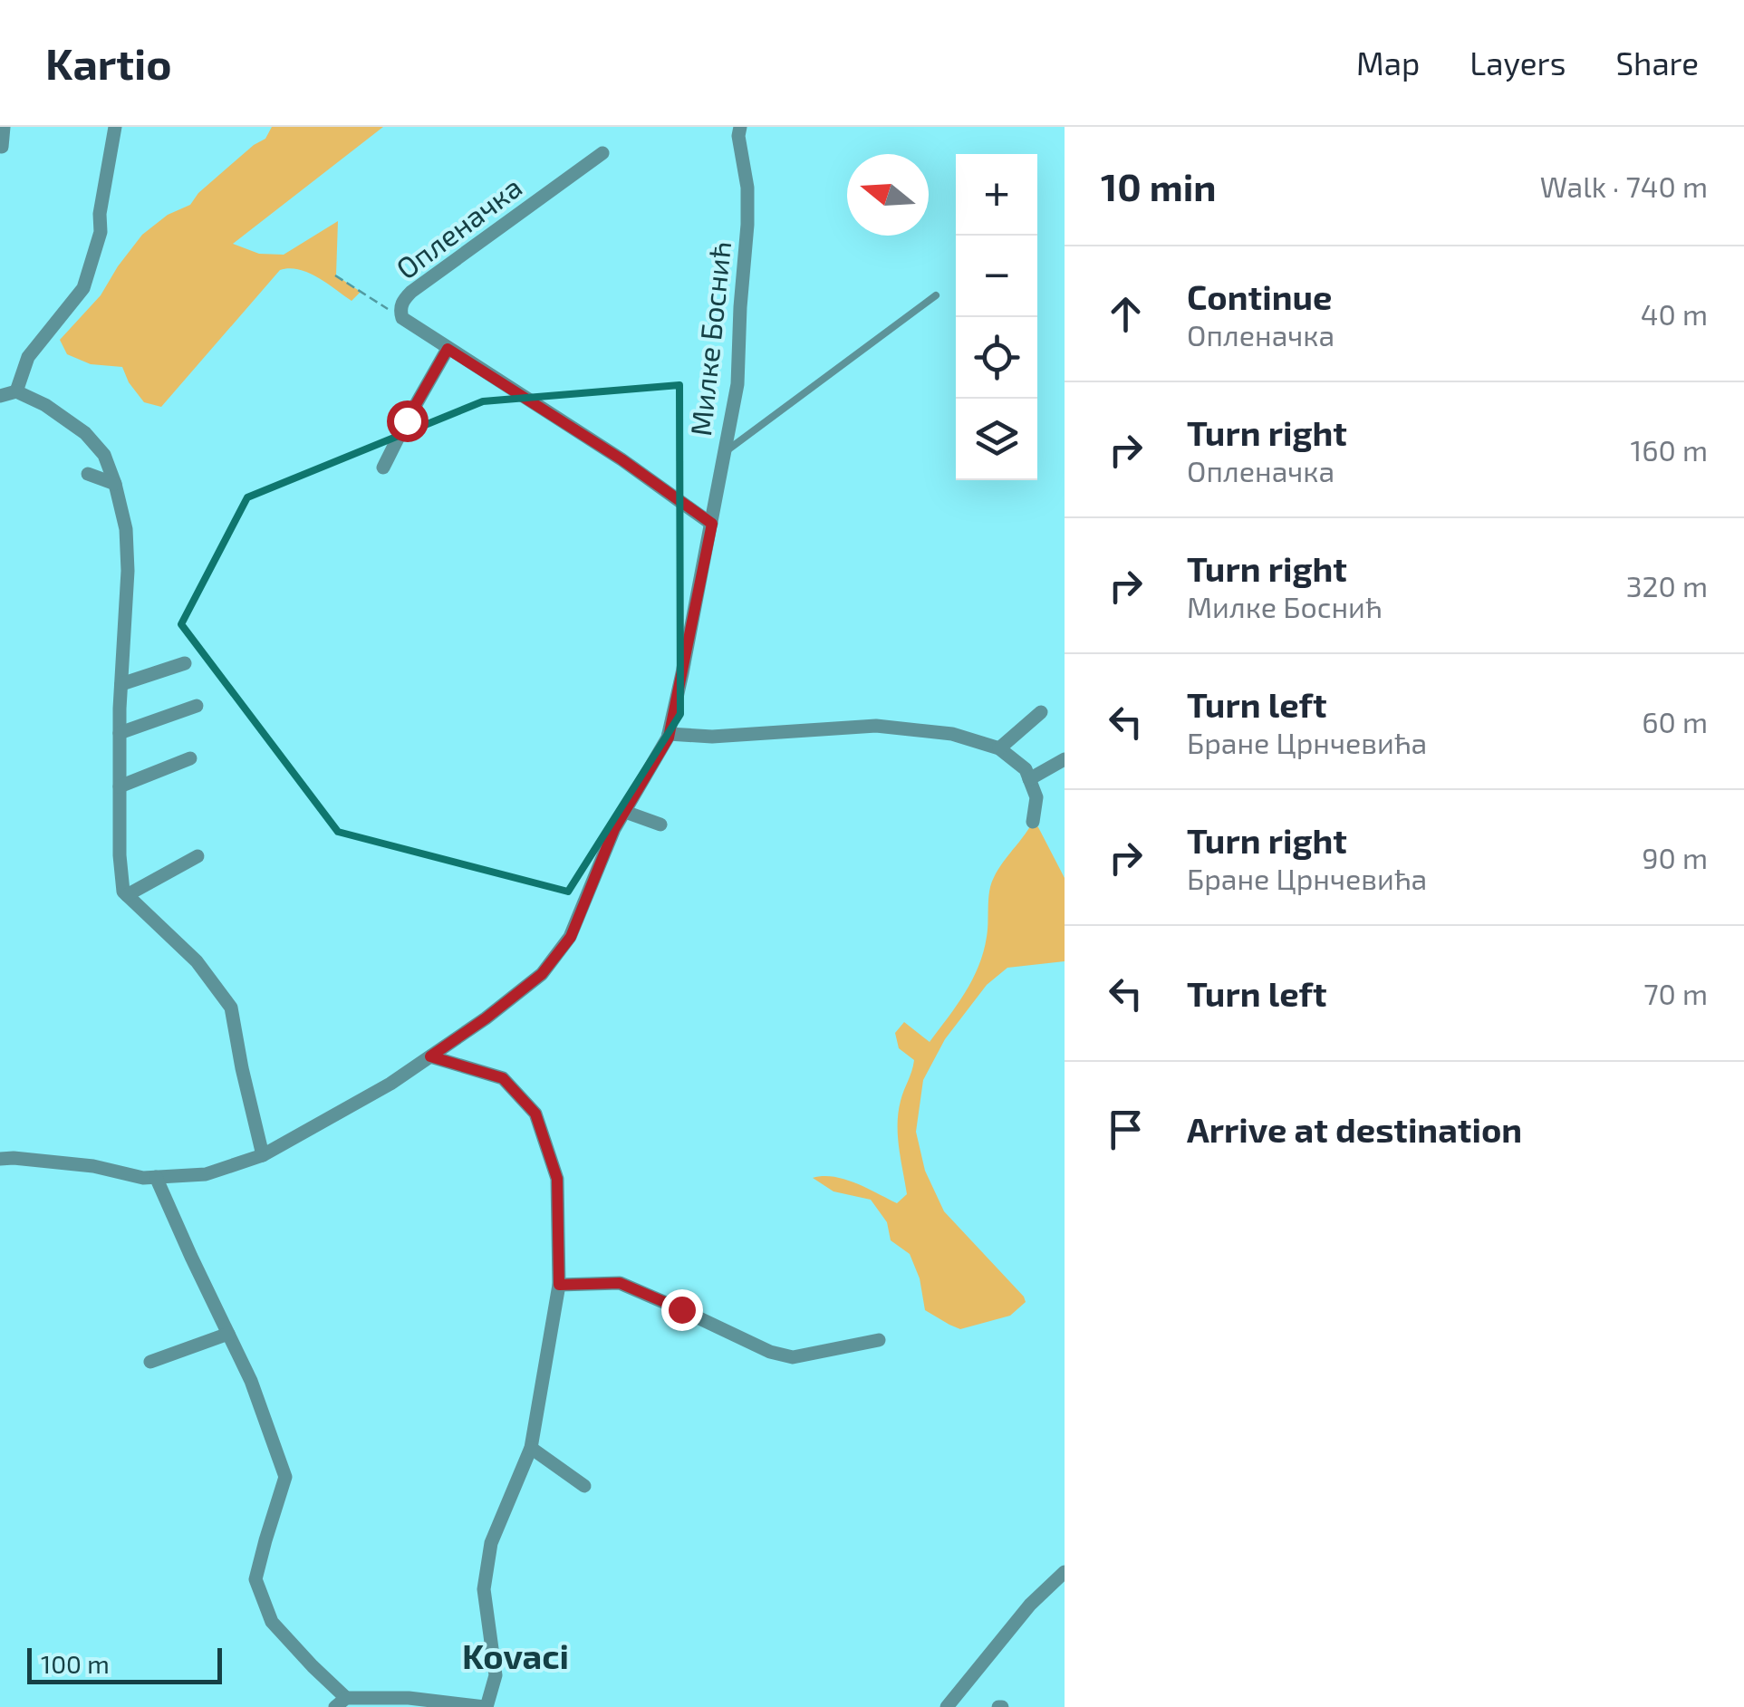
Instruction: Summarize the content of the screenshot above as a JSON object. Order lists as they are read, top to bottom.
{
  "streets": {
    "street": ["Опленачка", "Милке Боснић"]
  },
  "crossings": [
    ["Опленачка", "Милке Боснић"]
  ],
  "districts": ["Kovaci"],
  "scale_bar": "100 m",
  "north": "left",
  "page": {
    "header": "Kartio",
    "nav": ["Map", "Layers", "Share"],
    "heading": ["10 min", "Walk · 740 m"],
    "map_buttons": ["+", "−"],
    "list": [
      ["Continue", "Опленачка", "40 m"],
      ["Turn right", "Опленачка", "160 m"],
      ["Turn right", "Милке Боснић", "320 m"],
      ["Turn left", "Бране Црнчевића", "60 m"],
      ["Turn right", "Бране Црнчевића", "90 m"],
      ["Turn left", "70 m"],
      "Arrive at destination"
    ],
    "scale": "100 m"
  }
}
